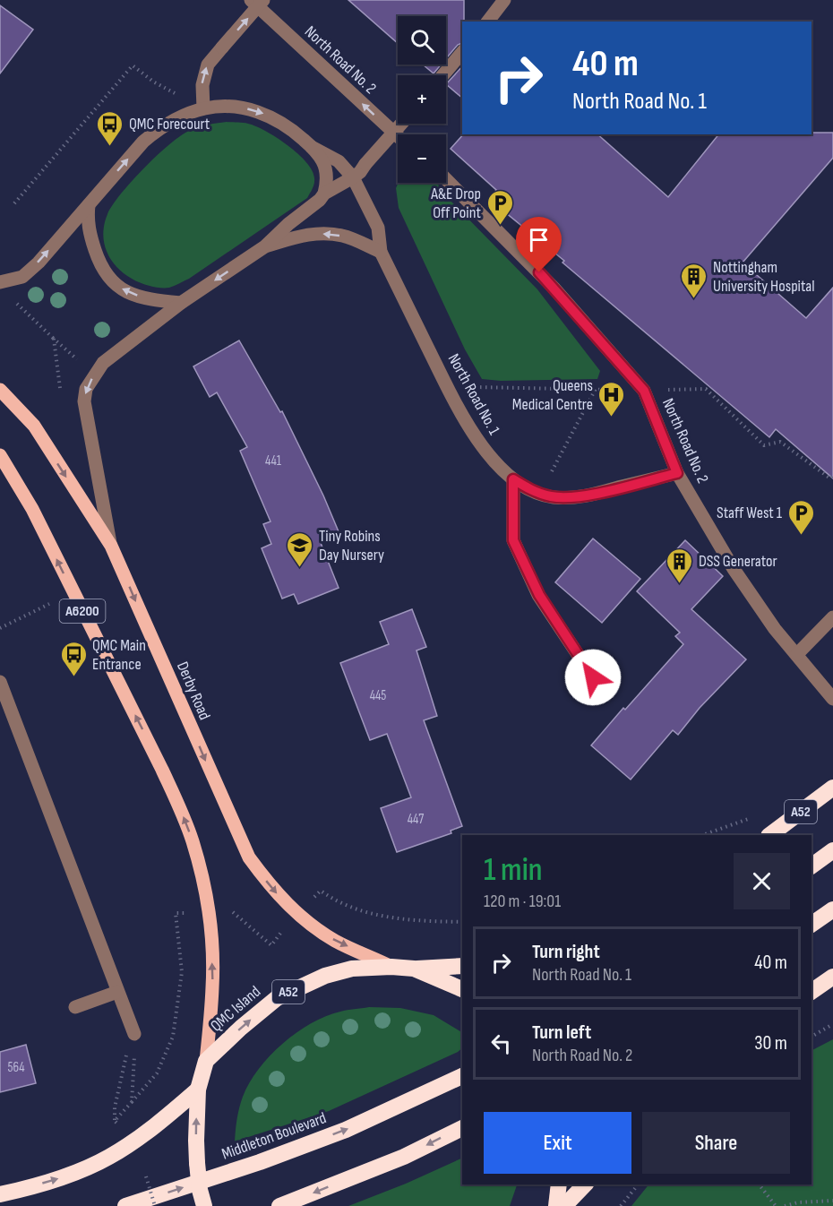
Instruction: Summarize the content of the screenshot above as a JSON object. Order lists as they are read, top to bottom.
{
  "streets": {
    "highway": ["A52", "QMC Island", "Middleton Boulevard"],
    "main road": ["A6200", "Derby Road"],
    "street": ["North Road No. 2", "North Road No. 1"]
  },
  "crossings": [
    ["North Road No. 2", "North Road No. 1"],
    ["A6200", "QMC Island"],
    ["Derby Road", "QMC Island"],
    ["A52", "QMC Island"]
  ],
  "places": {
    "bus stop": ["QMC Forecourt", "QMC Main Entrance"],
    "parking": ["A&E Drop Off Point", "Staff West 1"],
    "building": ["Nottingham University Hospital", "DSS Generator"],
    "hospital": ["Queens Medical Centre"],
    "school or university": ["Tiny Robins Day Nursery"]
  },
  "house_numbers": [
    "441",
    "445",
    "447",
    "564"
  ],
  "page": {
    "map_buttons": ["+", "−"],
    "turn": ["40 m", "North Road No. 1"],
    "heading": ["1 min", "120 m · 19:01"],
    "list": [
      {
        "name": "Turn right",
        "note": "North Road No. 1",
        "value": "40 m"
      },
      {
        "name": "Turn left",
        "note": "North Road No. 2",
        "value": "30 m"
      }
    ],
    "buttons": ["Exit", "Share"]
  }
}
